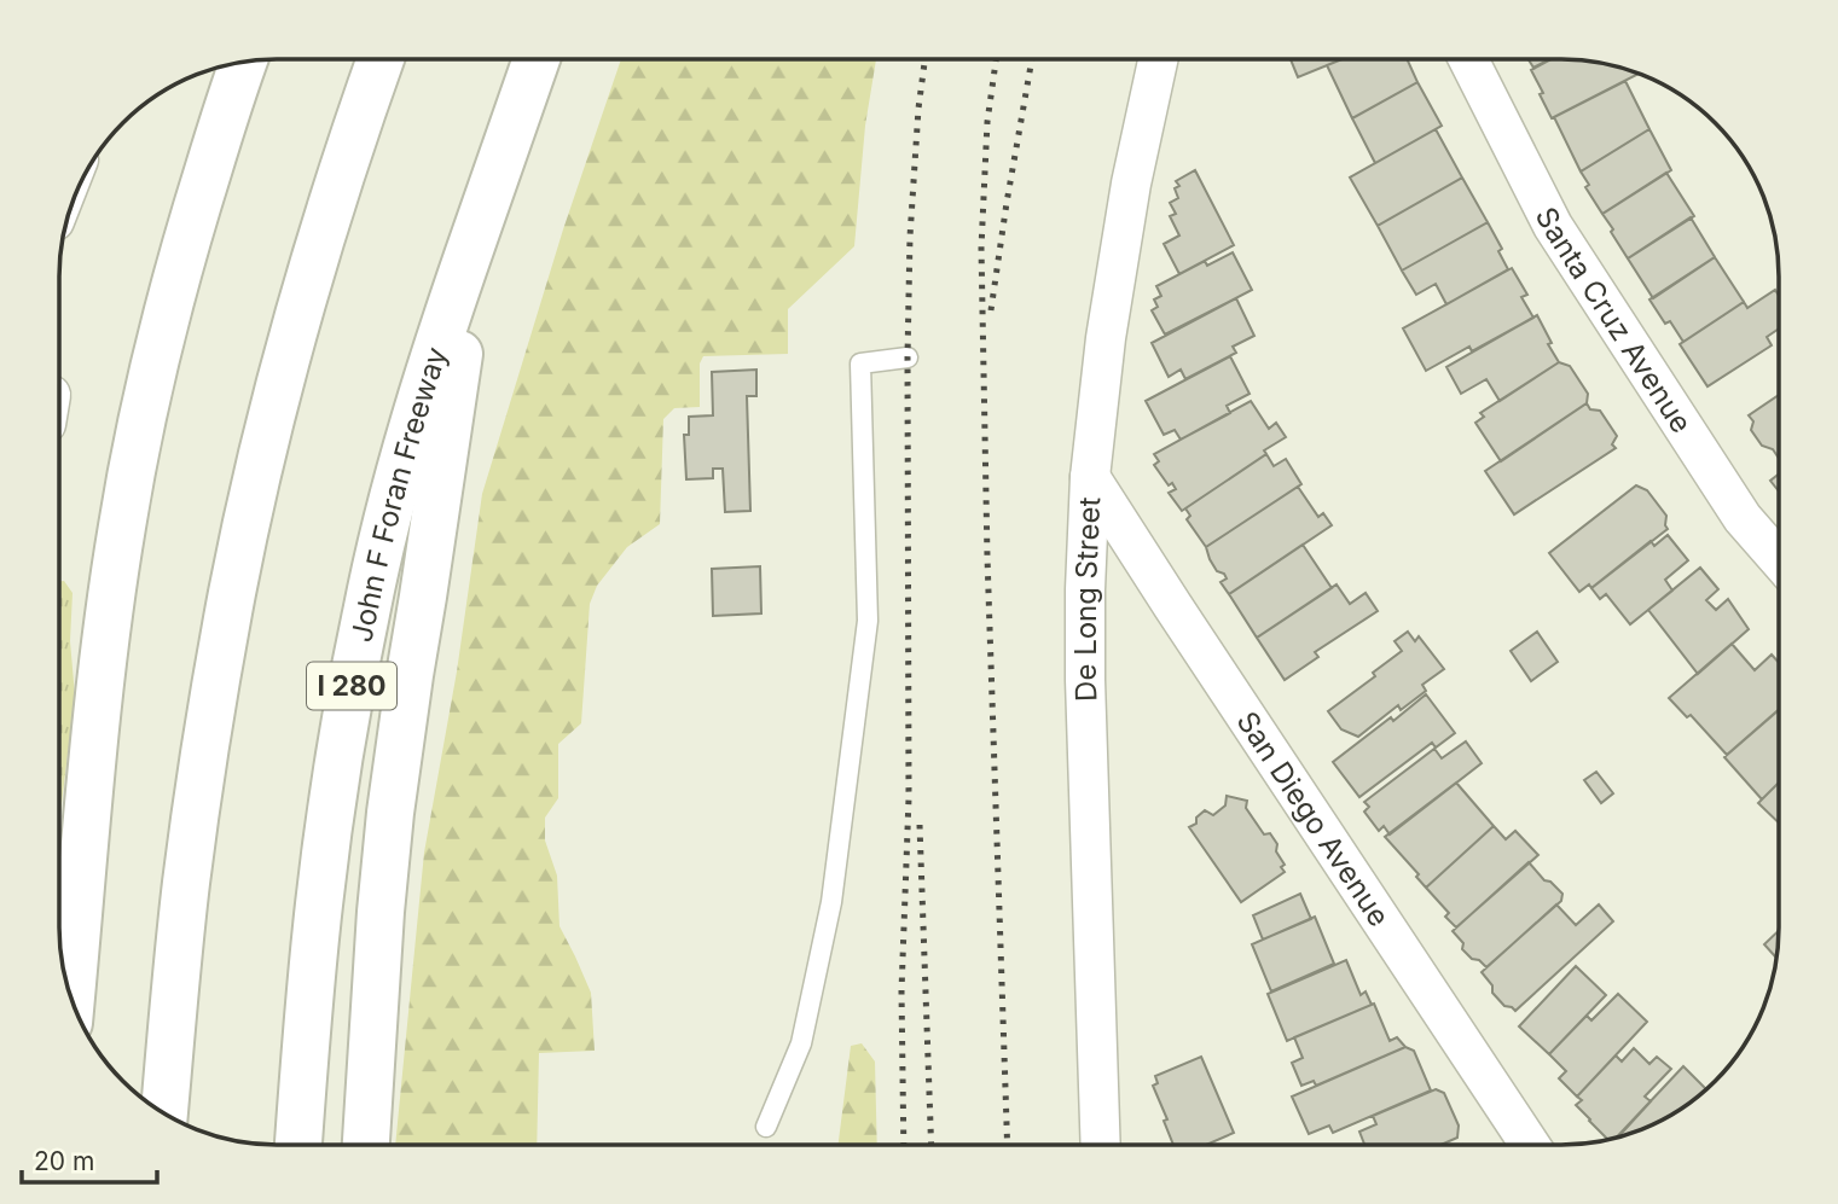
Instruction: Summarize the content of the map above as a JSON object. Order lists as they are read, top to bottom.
{
  "streets": {
    "highway": ["John F Foran Freeway", "I 280"],
    "street": ["Santa Cruz Avenue", "De Long Street", "San Diego Avenue"]
  },
  "crossings": [
    ["De Long Street", "San Diego Avenue"]
  ],
  "scale_bar": "20 m"
}
